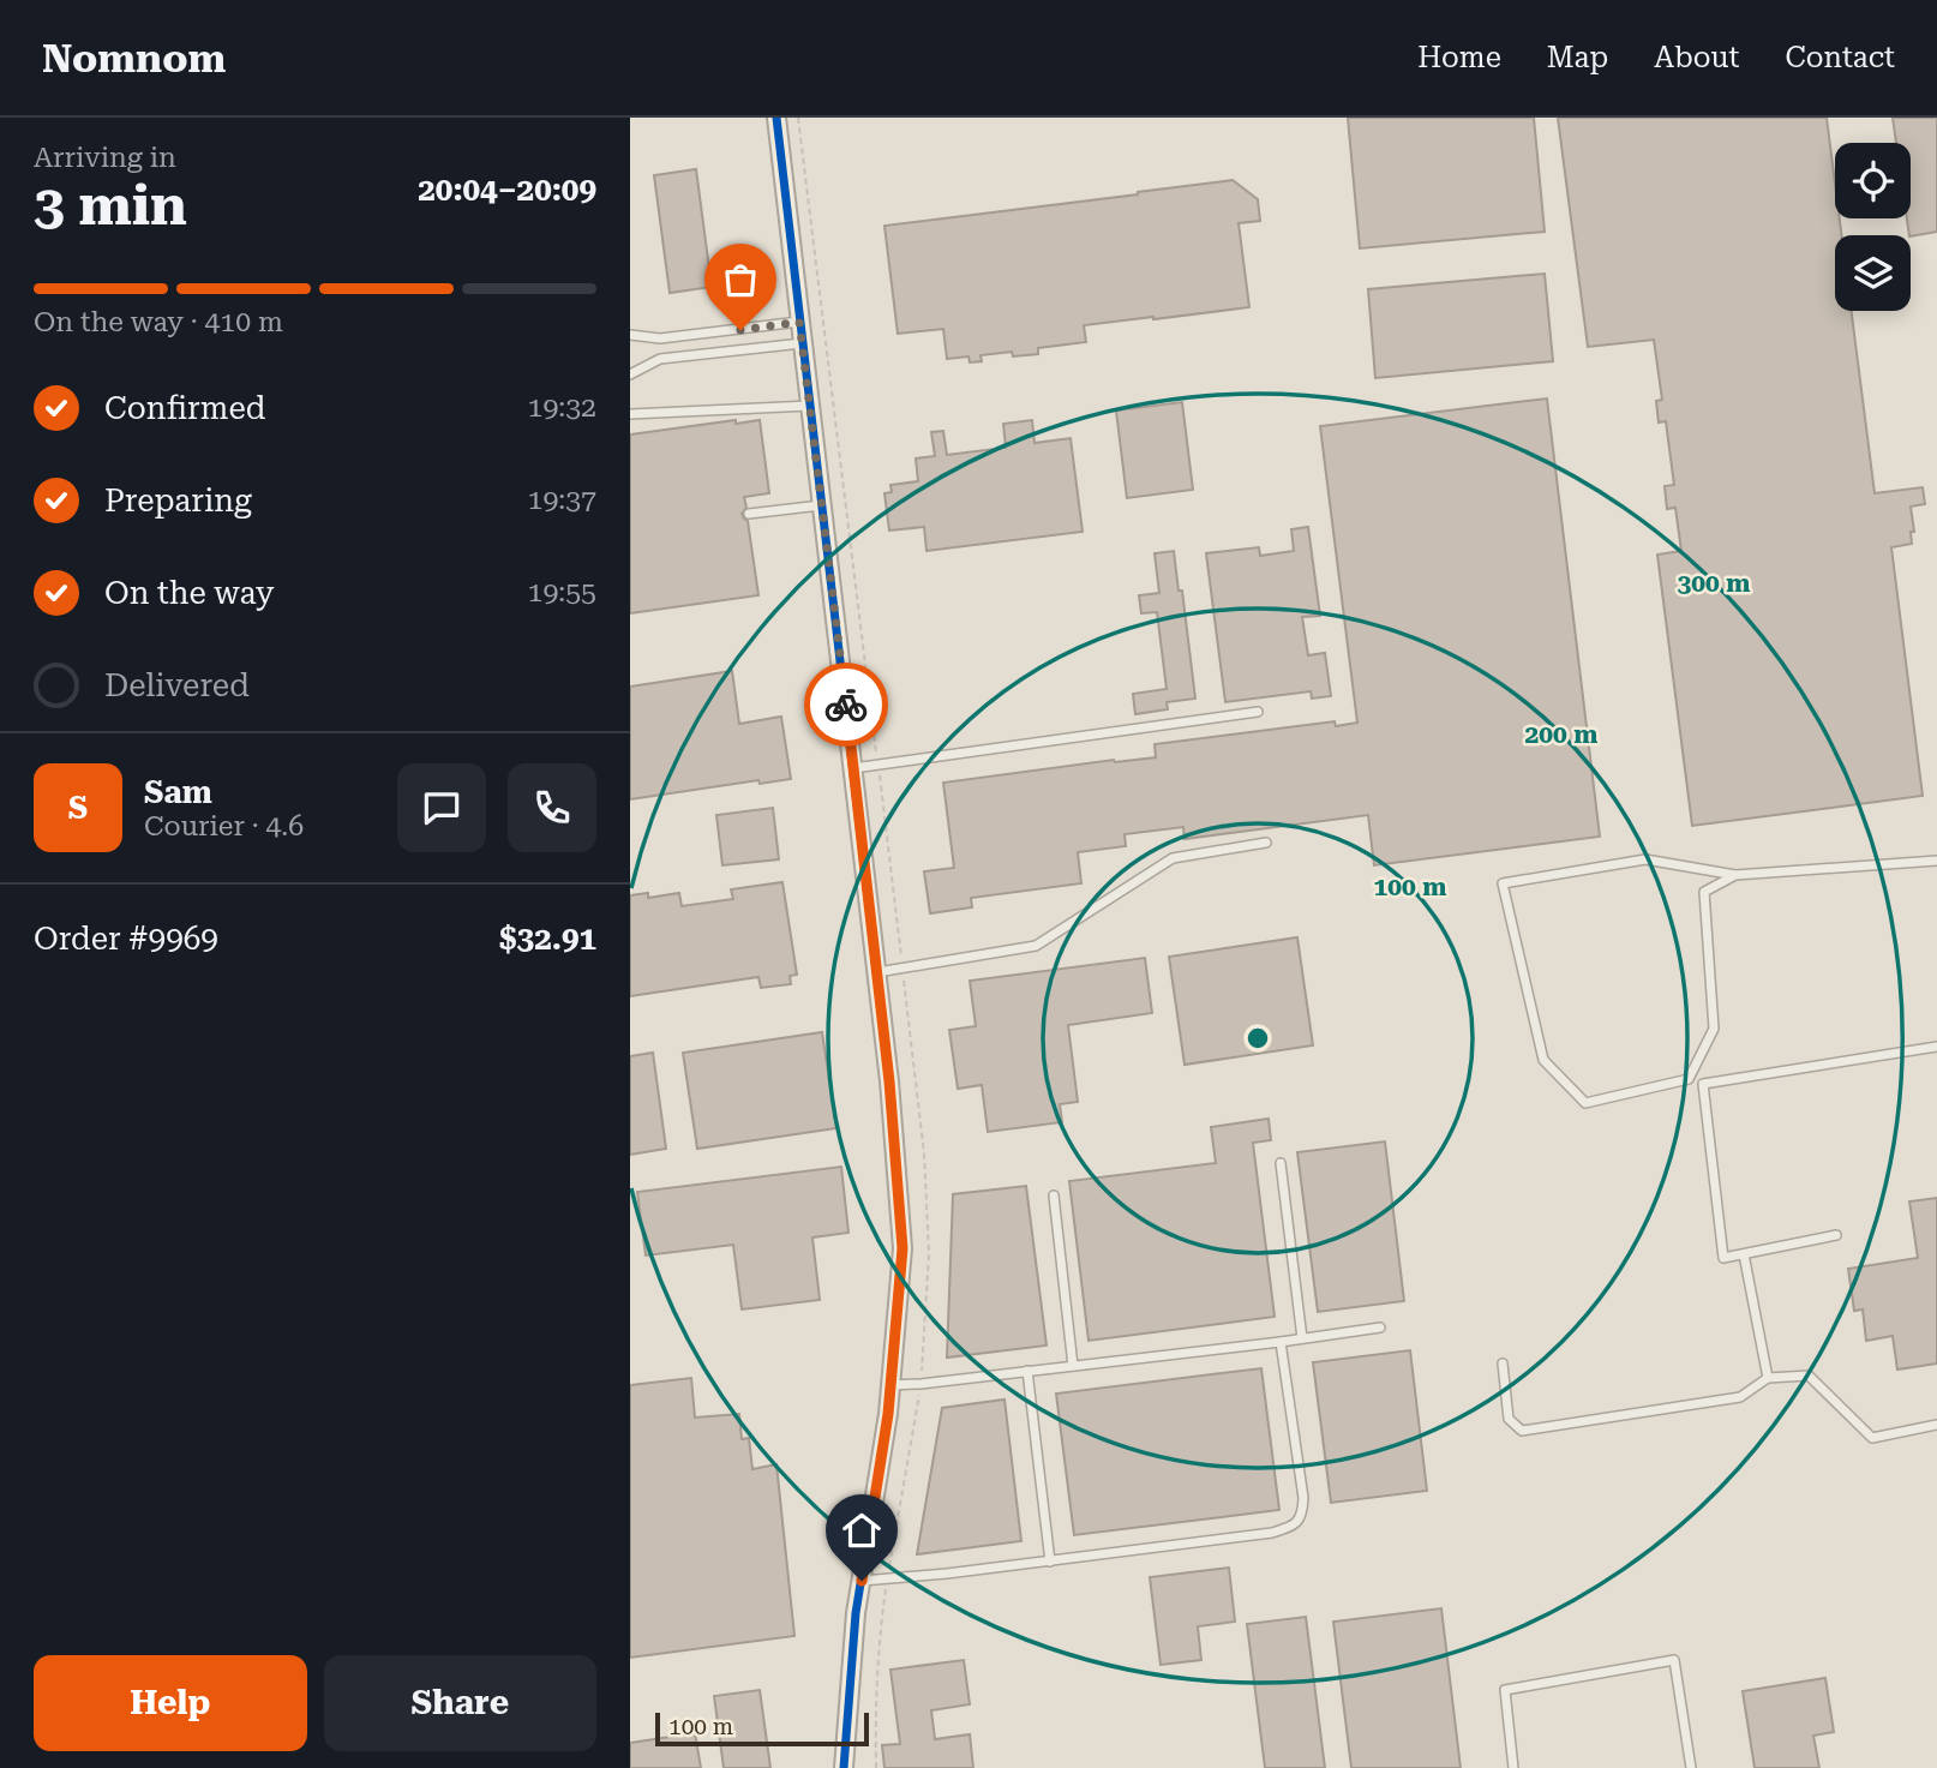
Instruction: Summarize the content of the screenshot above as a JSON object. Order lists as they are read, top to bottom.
{
  "scale_bar": "100 m",
  "page": {
    "header": "Nomnom",
    "nav": [
      "Home",
      "Map",
      "About",
      "Contact"
    ],
    "heading": ["3 min", "Arriving in", "20:04–20:09"],
    "panel": [
      "Sam",
      "Courier · 4.6",
      "Order #9969",
      "$32.91"
    ],
    "bar": "On the way · 410 m",
    "list": [
      ["Confirmed", "19:32"],
      ["Preparing", "19:37"],
      ["On the way", "19:55"],
      "Delivered"
    ],
    "round": "S",
    "buttons": ["Help", "Share"],
    "scale": "100 m"
  },
  "rings": ["300 m", "200 m", "100 m"]
}
